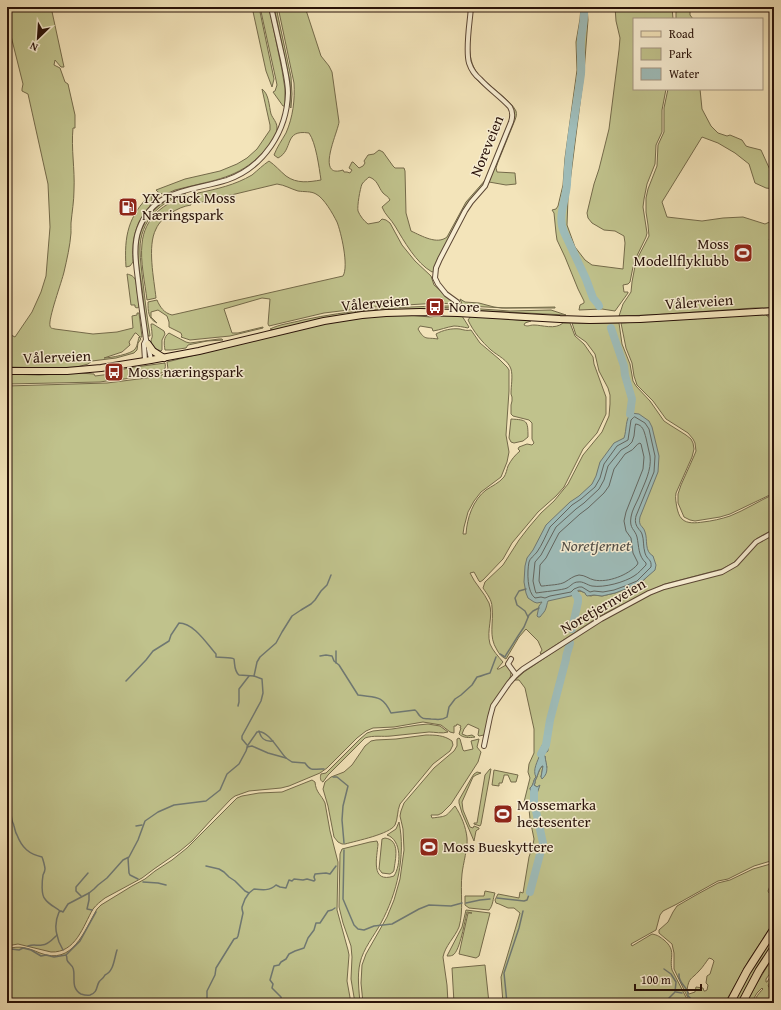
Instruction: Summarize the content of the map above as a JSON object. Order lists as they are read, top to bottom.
{
  "streets": {
    "main road": ["Vålerveien"],
    "street": ["Noreveien", "Noretjernveien"]
  },
  "crossings": [
    ["Noreveien", "Vålerveien"]
  ],
  "water": ["Noretjernet"],
  "places": {
    "fuel station": ["YX Truck Moss Næringspark"],
    "sports": ["Moss Modellflyklubb", "Mossemarka hestesenter", "Moss Bueskyttere"],
    "bus stop": ["Nore", "Moss næringspark"]
  },
  "legend": ["Road", "Park", "Water"],
  "scale_bar": "100 m",
  "north": "bottom left"
}
